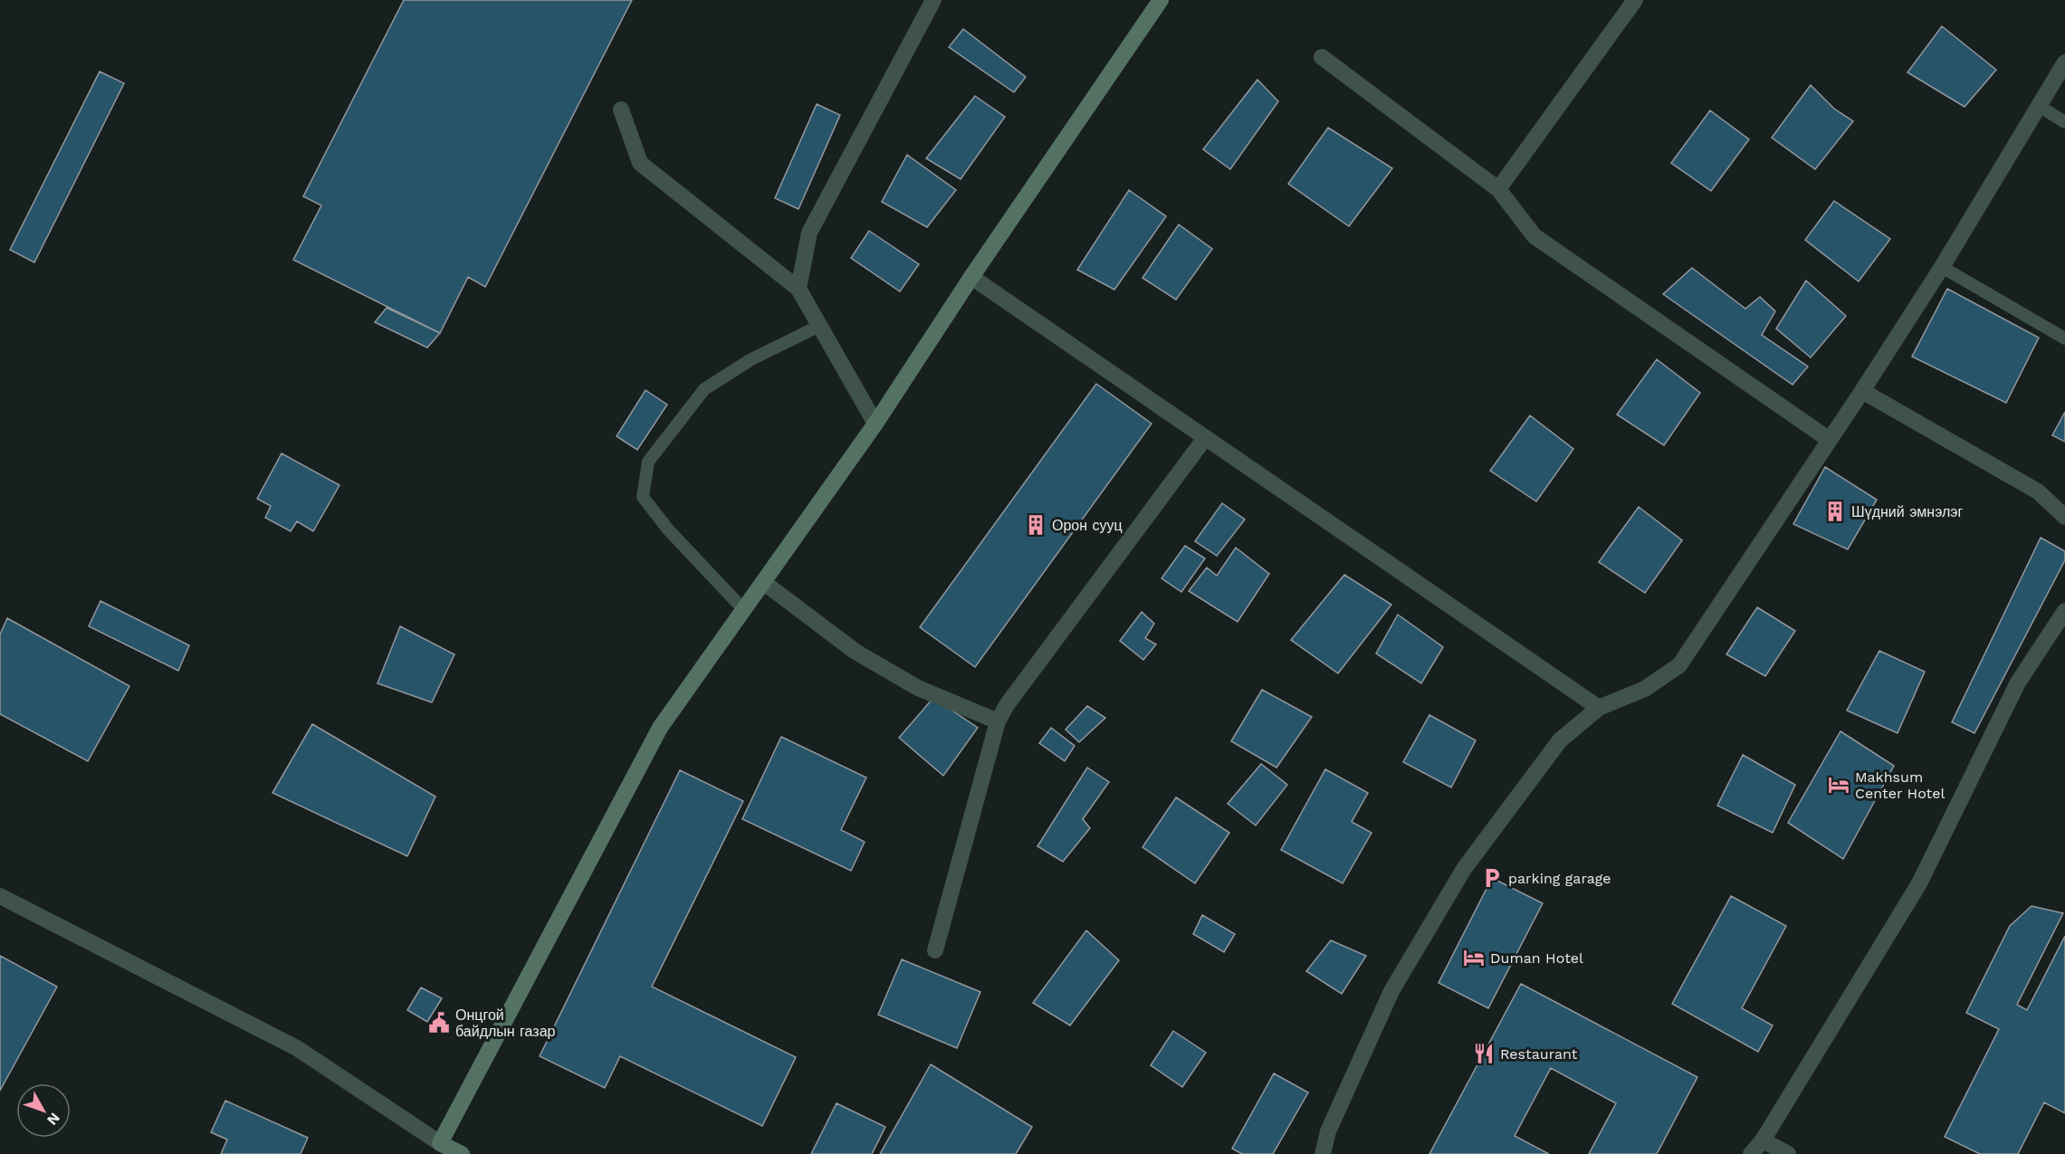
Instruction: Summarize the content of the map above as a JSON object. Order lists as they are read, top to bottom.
{
  "places": {
    "building": ["Шүдний эмнэлэг", "Орон сууц"],
    "hotel": ["Makhsum Center Hotel", "Duman Hotel"],
    "parking": ["parking garage"],
    "public building": ["Онцгой байдлын газар"],
    "restaurant": ["Restaurant"]
  },
  "north": "bottom right"
}
